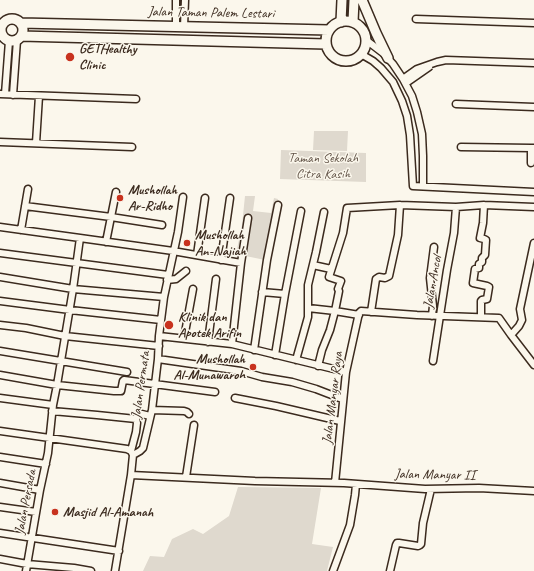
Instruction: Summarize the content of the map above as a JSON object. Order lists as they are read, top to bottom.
{
  "streets": {
    "street": [
      "Jalan Taman Palem Lestari",
      "Jalan Ancol",
      "Jalan Permata",
      "Jalan Manyar Raya",
      "Jalan Manyar II",
      "Jalan Persada"
    ]
  },
  "crossings": [
    ["Jalan Manyar Raya", "Jalan Manyar II"]
  ],
  "parks": ["Taman Sekolah Citra Kasih"],
  "places": [
    "GETHealthy Clinic",
    "Mushollah Ar-Ridho",
    "Mushollah An-Najiah",
    "Klinik dan Apotek Arifin",
    "Mushollah Al-Munawaroh",
    "Masjid Al-Amanah"
  ]
}
